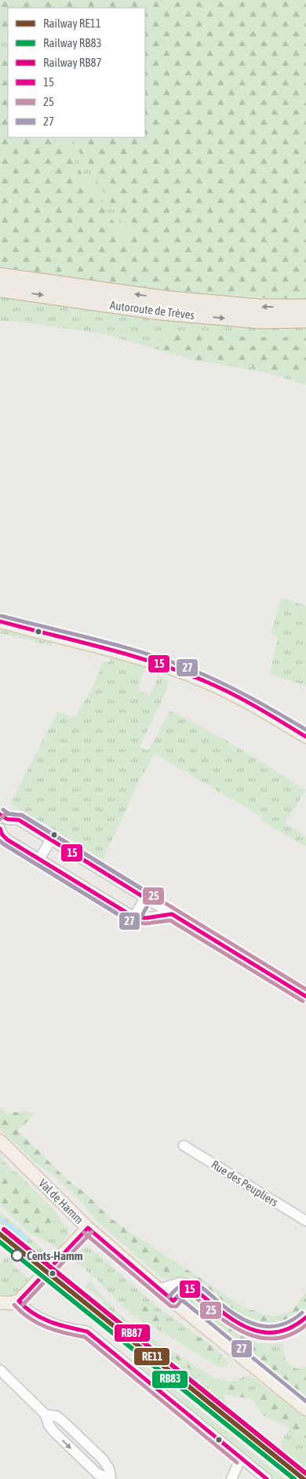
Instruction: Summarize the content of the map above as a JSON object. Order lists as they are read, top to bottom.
{
  "streets": {
    "highway": ["Autoroute de Trèves"],
    "main road": ["Val de Hamm"],
    "street": ["Rue des Peupliers"]
  },
  "places": ["Cents-Hamm"],
  "lines": [
    "transit line 27",
    "transit line 15",
    "transit line 25",
    "rail line RB87",
    "rail line RE11",
    "rail line RB83"
  ],
  "legend": [
    "Railway RE11",
    "Railway RB83",
    "Railway RB87",
    "15",
    "25",
    "27"
  ]
}
